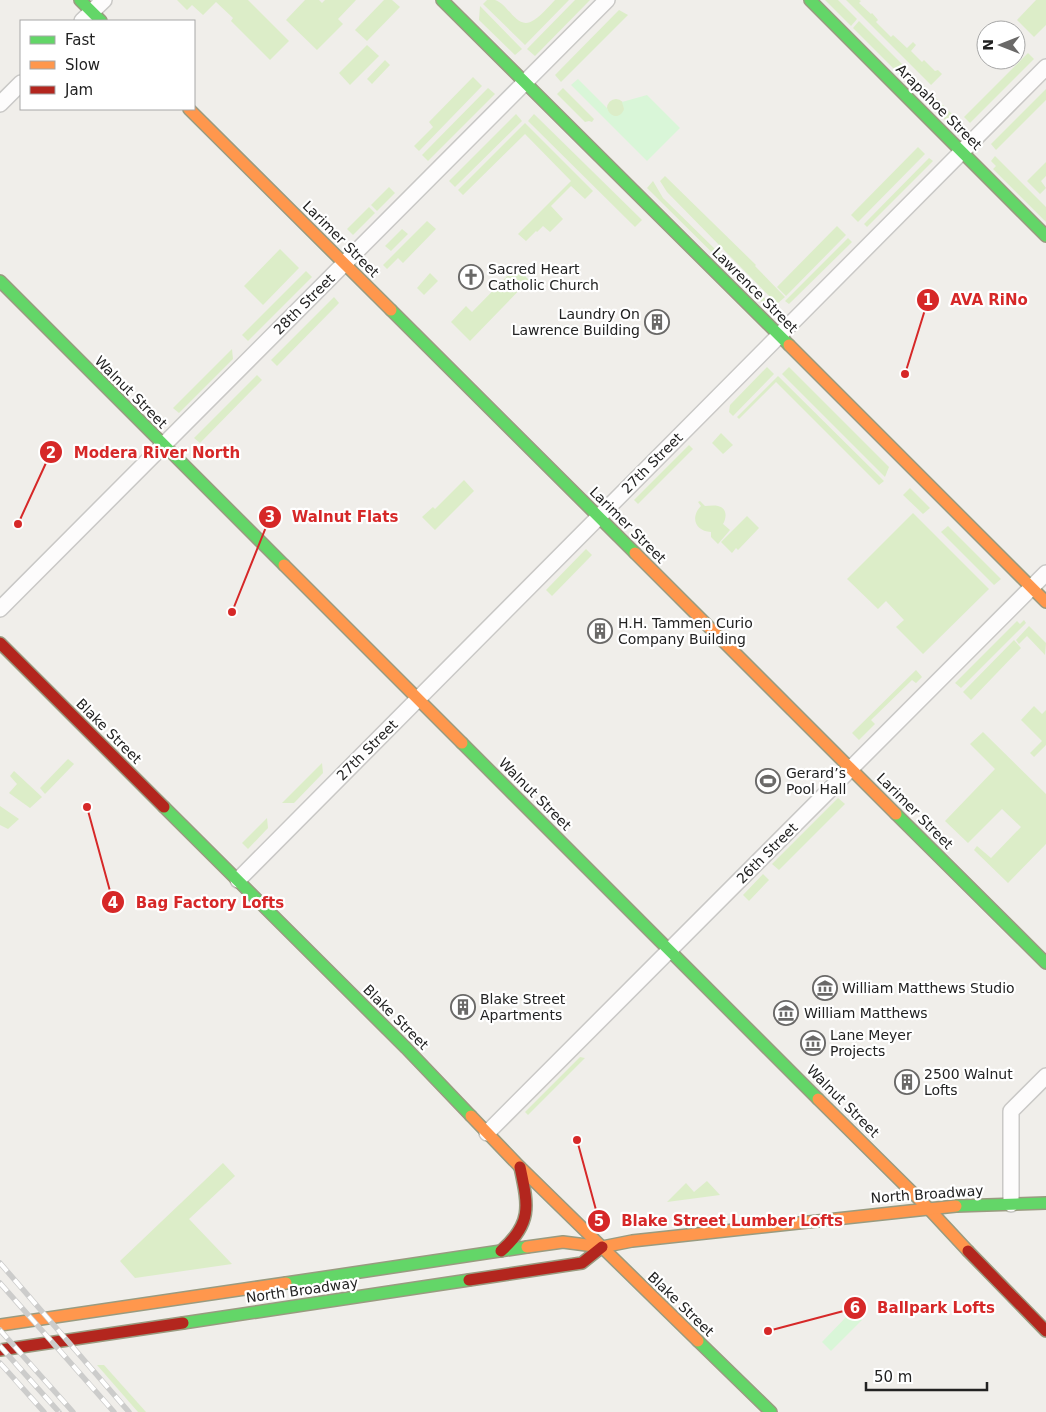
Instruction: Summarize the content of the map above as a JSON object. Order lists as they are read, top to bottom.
{
  "streets": {
    "street": [
      "Arapahoe Street",
      "Larimer Street",
      "Lawrence Street",
      "28th Street",
      "Walnut Street",
      "27th Street",
      "Blake Street",
      "26th Street",
      "North Broadway"
    ]
  },
  "crossings": [
    ["Arapahoe Street", "27th Street"],
    ["Larimer Street", "28th Street"],
    ["Larimer Street", "27th Street"],
    ["Larimer Street", "26th Street"],
    ["Lawrence Street", "28th Street"],
    ["Lawrence Street", "27th Street"],
    ["Lawrence Street", "26th Street"],
    ["28th Street", "Walnut Street"],
    ["Walnut Street", "27th Street"],
    ["Walnut Street", "26th Street"],
    ["Walnut Street", "North Broadway"],
    ["27th Street", "Blake Street"],
    ["Blake Street", "26th Street"],
    ["Blake Street", "North Broadway"]
  ],
  "places": {
    "church": ["Sacred Heart Catholic Church"],
    "building": [
      "Laundry On Lawrence Building",
      "H.H. Tammen Curio Company Building",
      "Blake Street Apartments",
      "2500 Walnut Lofts"
    ],
    "other": [
      "AVA RiNo",
      "Modera River North",
      "Walnut Flats",
      "Bag Factory Lofts",
      "Blake Street Lumber Lofts",
      "Ballpark Lofts"
    ],
    "sports": ["Gerard’s Pool Hall"],
    "museum": ["William Matthews Studio", "William Matthews", "Lane Meyer Projects"]
  },
  "legend": ["Fast", "Slow", "Jam"],
  "scale_bar": "50 m",
  "north": "left"
}
